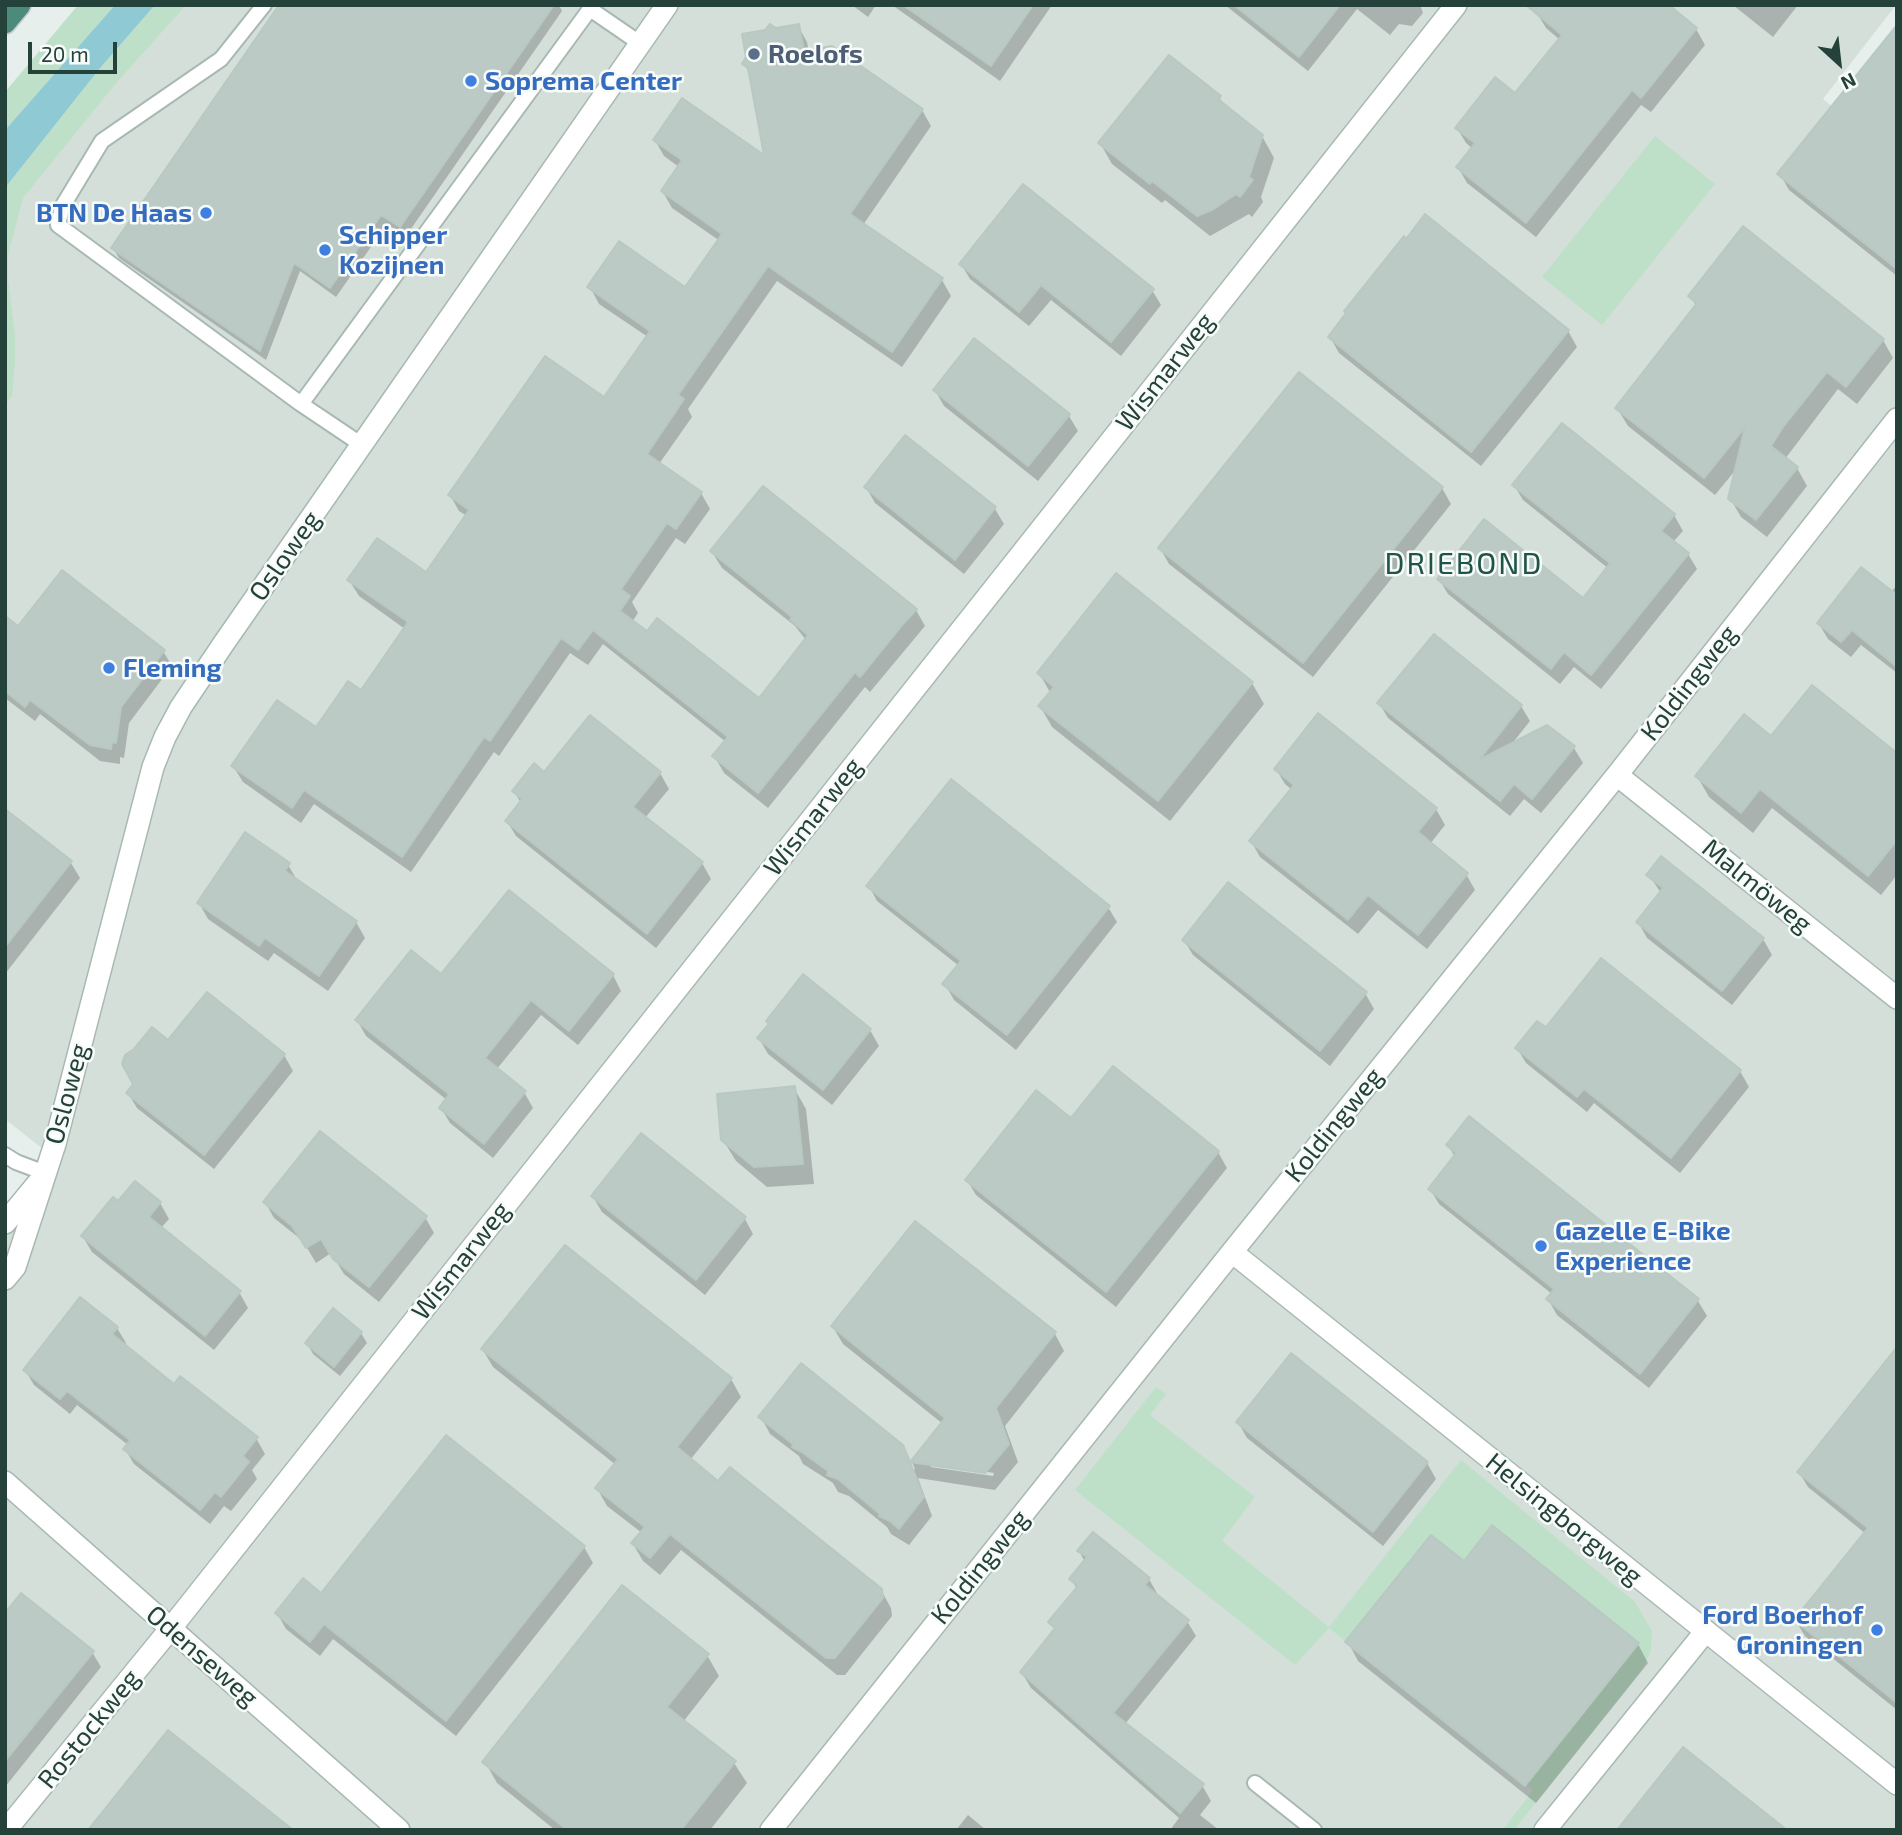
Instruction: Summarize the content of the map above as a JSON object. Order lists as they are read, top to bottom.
{
  "streets": {
    "street": [
      "Wismarweg",
      "Osloweg",
      "Koldingweg",
      "Malmöweg",
      "Helsingborgweg",
      "Odenseweg",
      "Rostockweg"
    ]
  },
  "crossings": [
    ["Wismarweg", "Odenseweg"],
    ["Wismarweg", "Rostockweg"],
    ["Koldingweg", "Malmöweg"],
    ["Koldingweg", "Helsingborgweg"],
    ["Odenseweg", "Rostockweg"]
  ],
  "districts": ["DRIEBOND"],
  "places": [
    "Roelofs",
    "Soprema Center",
    "BTN De Haas",
    "Schipper Kozijnen",
    "Fleming",
    "Gazelle E-Bike Experience",
    "Ford Boerhof Groningen"
  ],
  "scale_bar": "20 m",
  "north": "bottom right"
}
